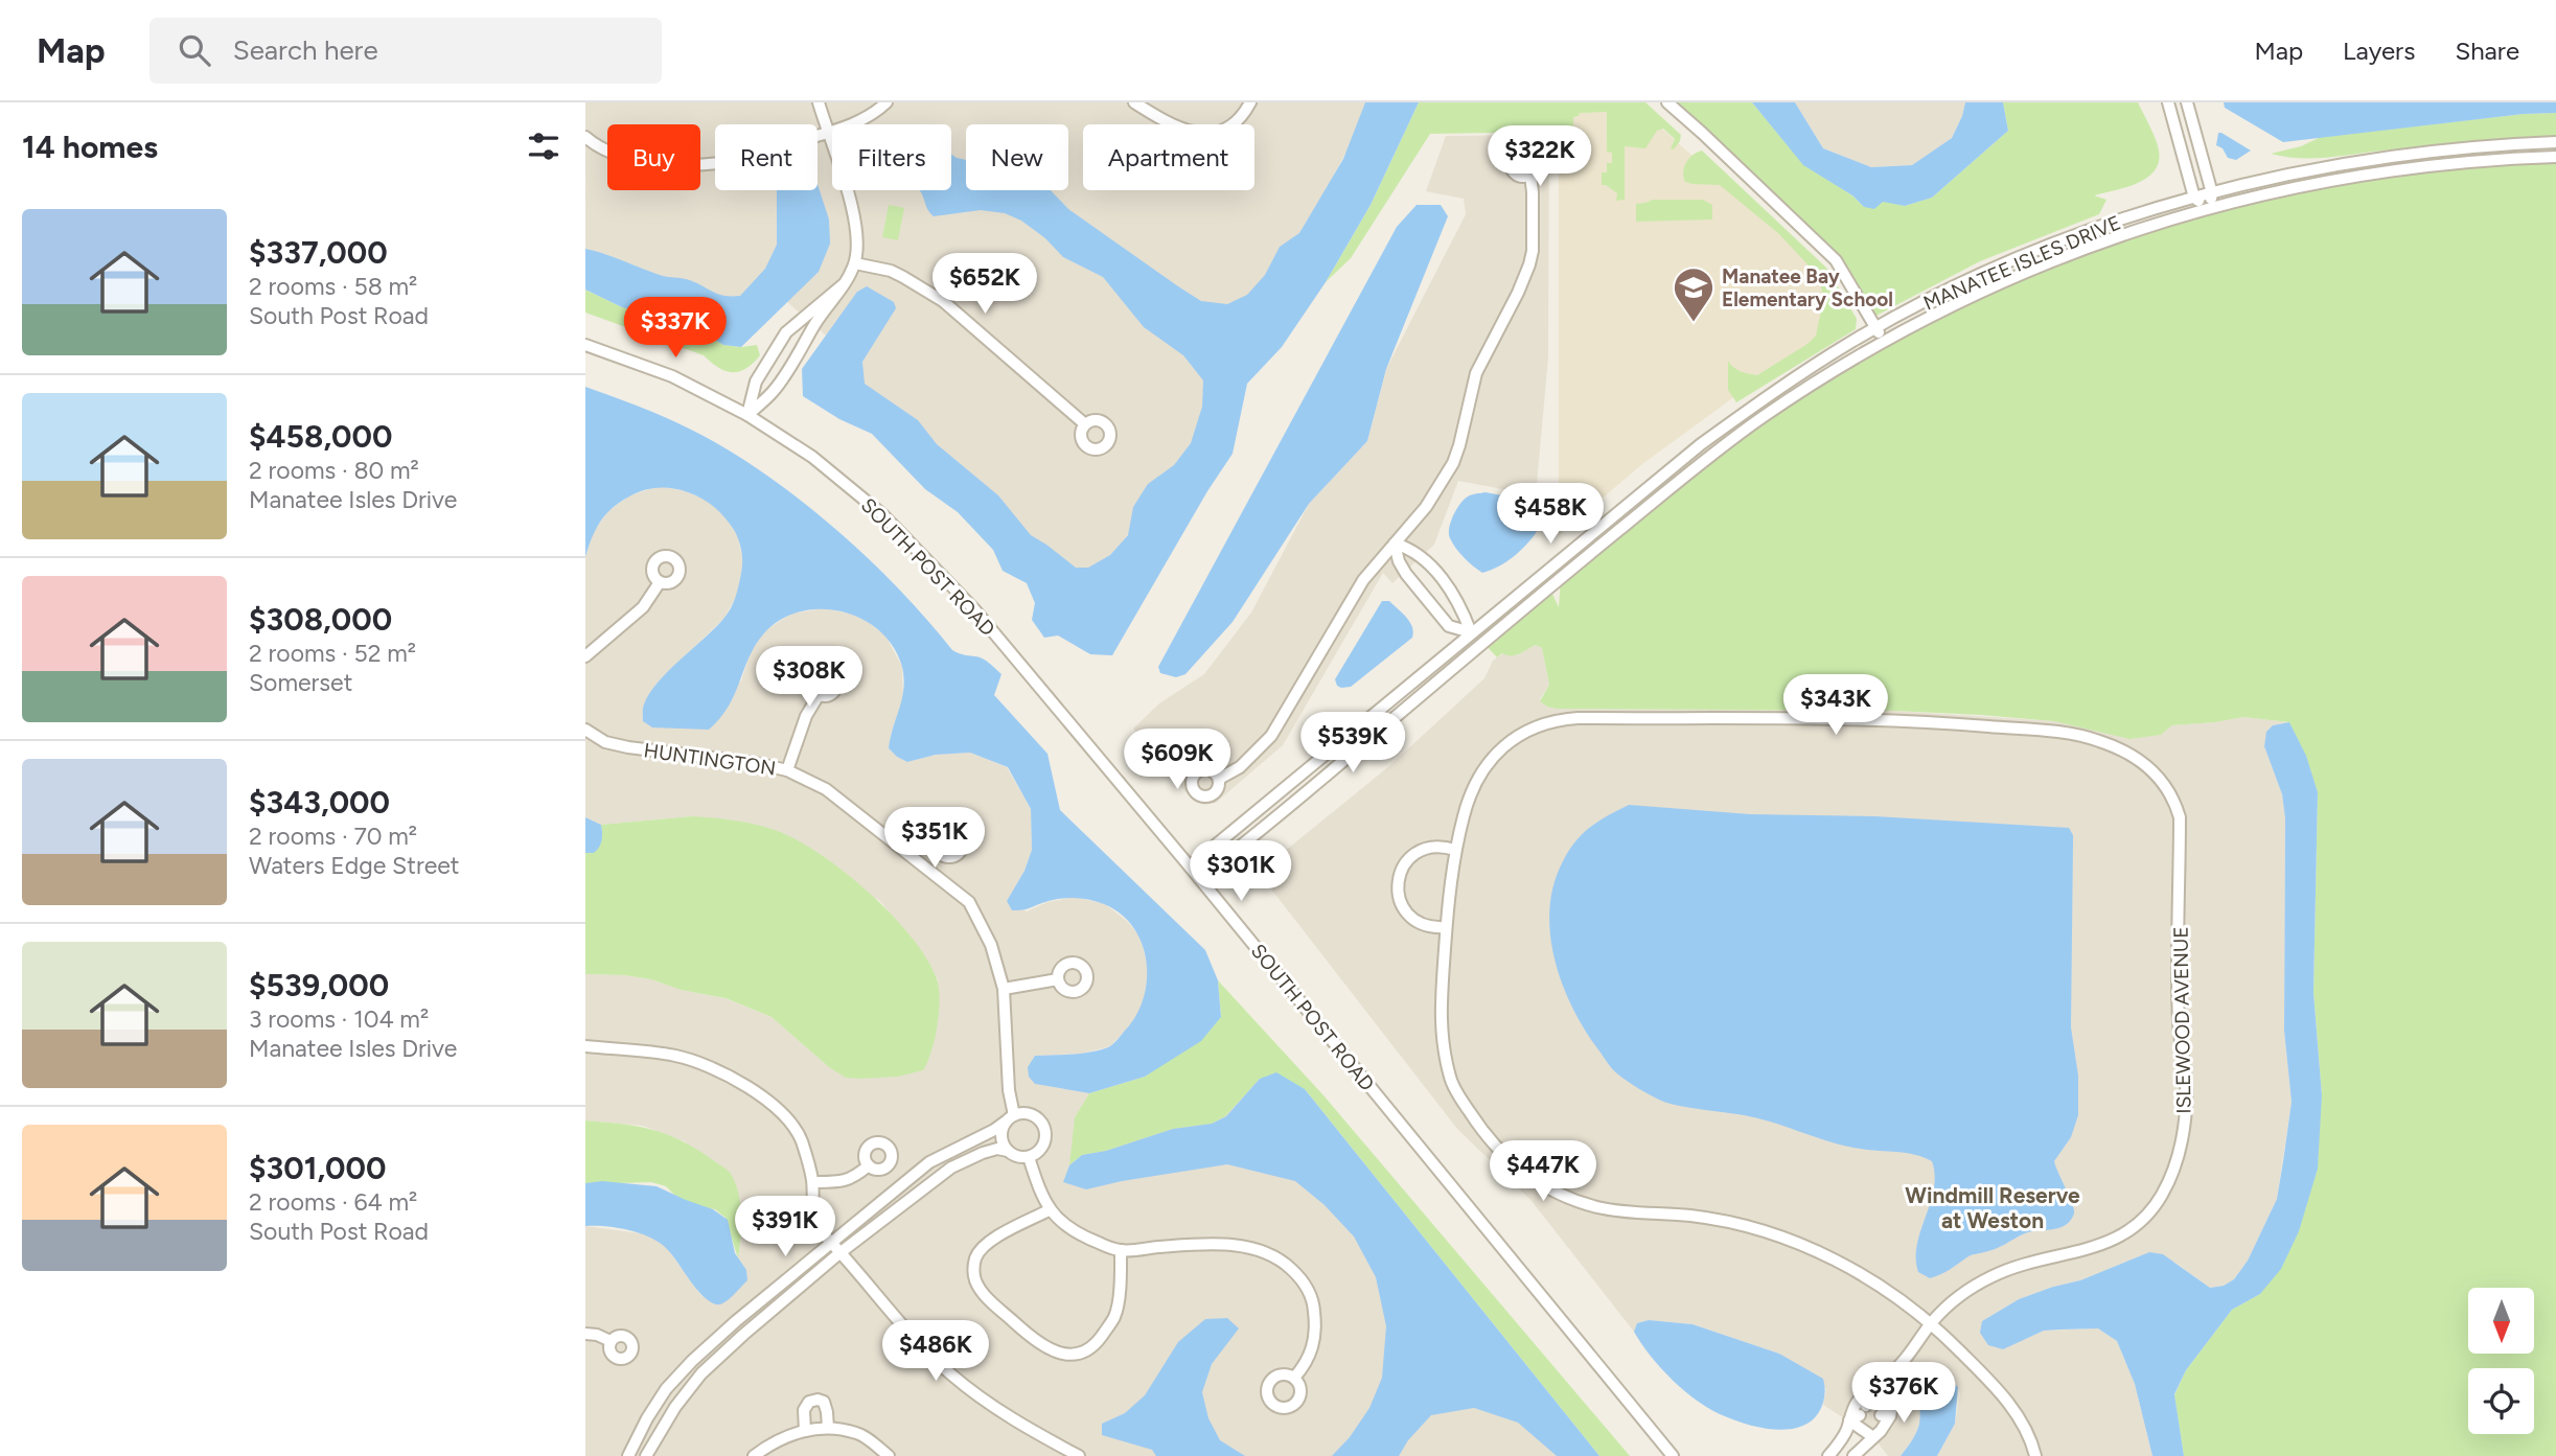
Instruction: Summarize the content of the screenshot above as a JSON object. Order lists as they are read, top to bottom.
{
  "streets": {
    "street": [
      "MANATEE ISLES DRIVE",
      "SOUTH POST ROAD",
      "HUNTINGTON",
      "ISLEWOOD AVENUE"
    ]
  },
  "crossings": [
    ["MANATEE ISLES DRIVE", "SOUTH POST ROAD"]
  ],
  "districts": ["Windmill Reserve at Weston"],
  "places": {
    "school or university": ["Manatee Bay Elementary School"]
  },
  "north": "bottom",
  "page": {
    "header": "Map",
    "search": "Search here",
    "nav": ["Map", "Layers", "Share"],
    "heading": "14 homes",
    "chip": [
      "Buy",
      "Rent",
      "Filters",
      "New",
      "Apartment"
    ],
    "price": [
      "$322K",
      "$652K",
      "$337K",
      "$458K",
      "$308K",
      "$343K",
      "$539K",
      "$609K",
      "$351K",
      "$301K",
      "$447K",
      "$391K",
      "$486K",
      "$376K"
    ],
    "list": [
      {
        "name": "$337,000",
        "note": "2 rooms · 58 m² · South Post Road"
      },
      {
        "name": "$458,000",
        "note": "2 rooms · 80 m² · Manatee Isles Drive"
      },
      {
        "name": "$308,000",
        "note": "2 rooms · 52 m² · Somerset"
      },
      {
        "name": "$343,000",
        "note": "2 rooms · 70 m² · Waters Edge Street"
      },
      {
        "name": "$539,000",
        "note": "3 rooms · 104 m² · Manatee Isles Drive"
      },
      {
        "name": "$301,000",
        "note": "2 rooms · 64 m² · South Post Road"
      }
    ]
  }
}
